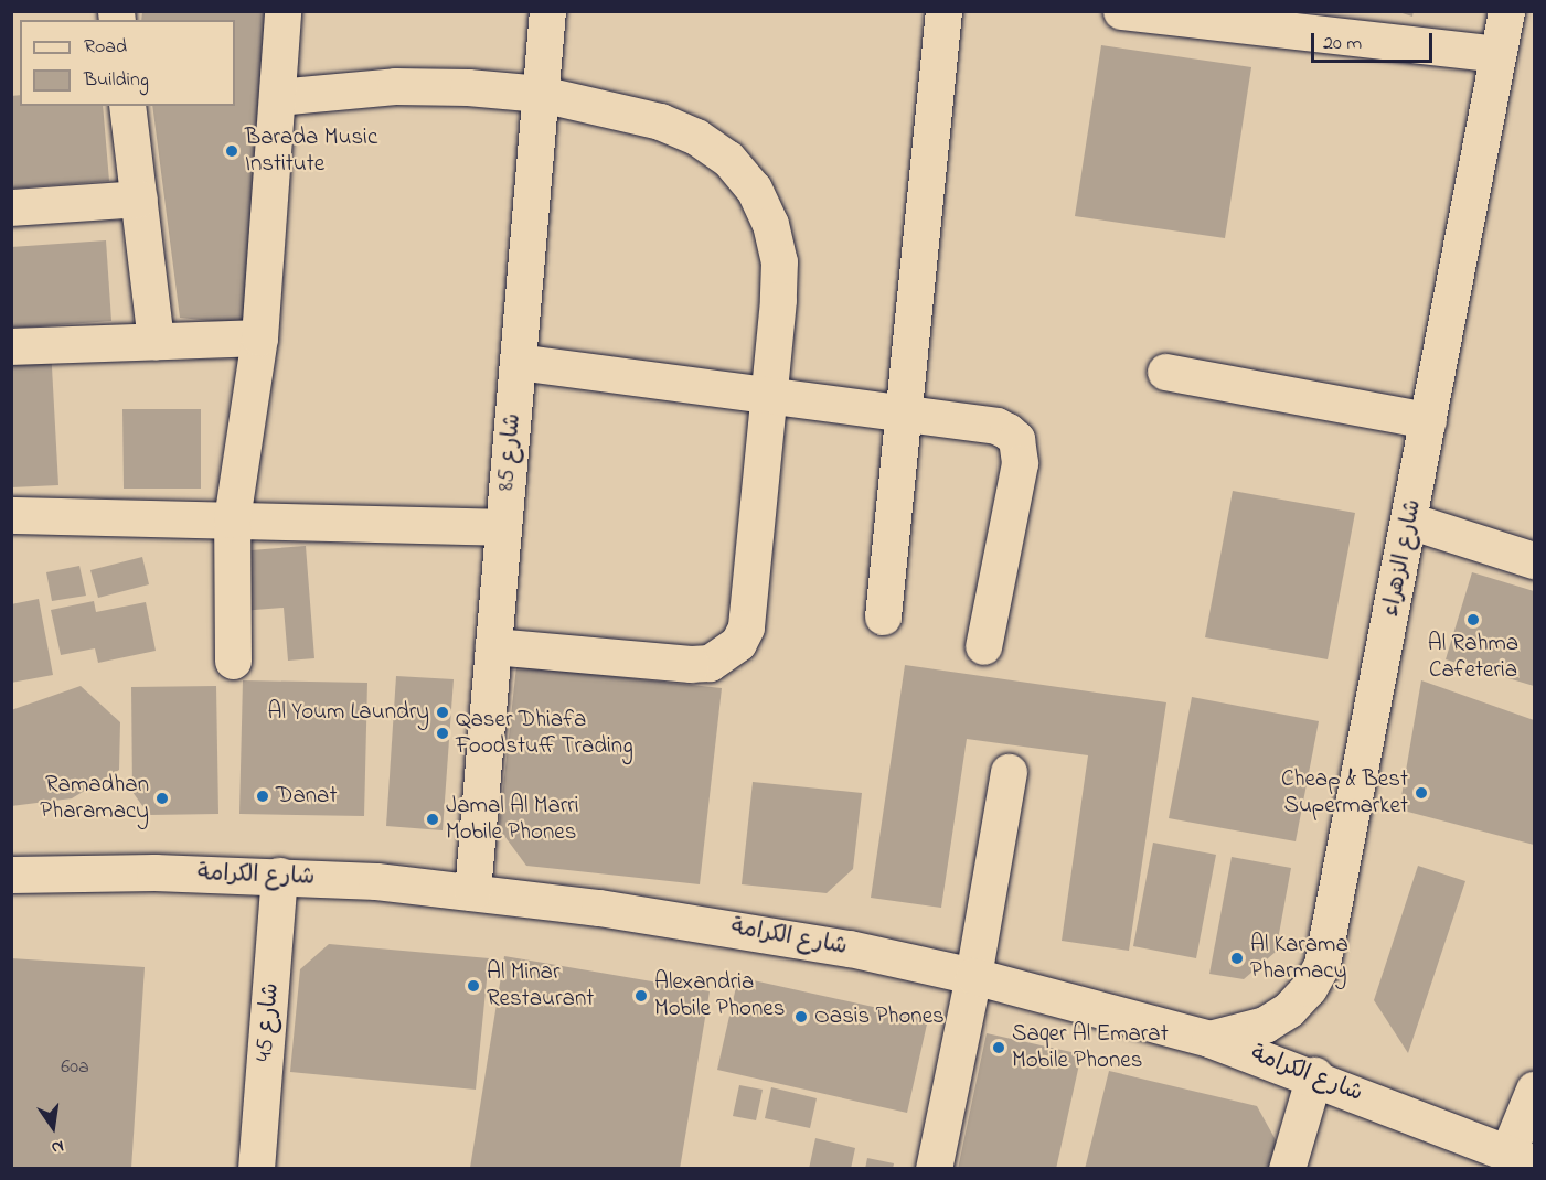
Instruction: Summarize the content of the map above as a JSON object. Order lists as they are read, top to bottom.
{
  "streets": {
    "street": [
      "شارع 85",
      "شارع الزهراء",
      "شارع الكرامة",
      "شارع 45"
    ]
  },
  "crossings": [
    ["شارع 85", "شارع الكرامة"],
    ["شارع الزهراء", "شارع الكرامة"],
    ["شارع الكرامة", "شارع 45"]
  ],
  "places": [
    "Barada Music Institute",
    "Al Rahma Cafeteria",
    "Al Youm Laundry",
    "Qaser Dhiafa Foodstuff Trading",
    "Cheap & Best Supermarket",
    "Danat",
    "Ramadhan Pharamacy",
    "Jamal Al Marri Mobile Phones",
    "Al Karama Pharmacy",
    "Al Minar Restaurant",
    "Alexandria Mobile Phones",
    "Oasis Phones",
    "Saqer Al Emarat Mobile Phones"
  ],
  "house_numbers": ["60a"],
  "legend": ["Road", "Building"],
  "scale_bar": "20 m",
  "north": "bottom"
}
